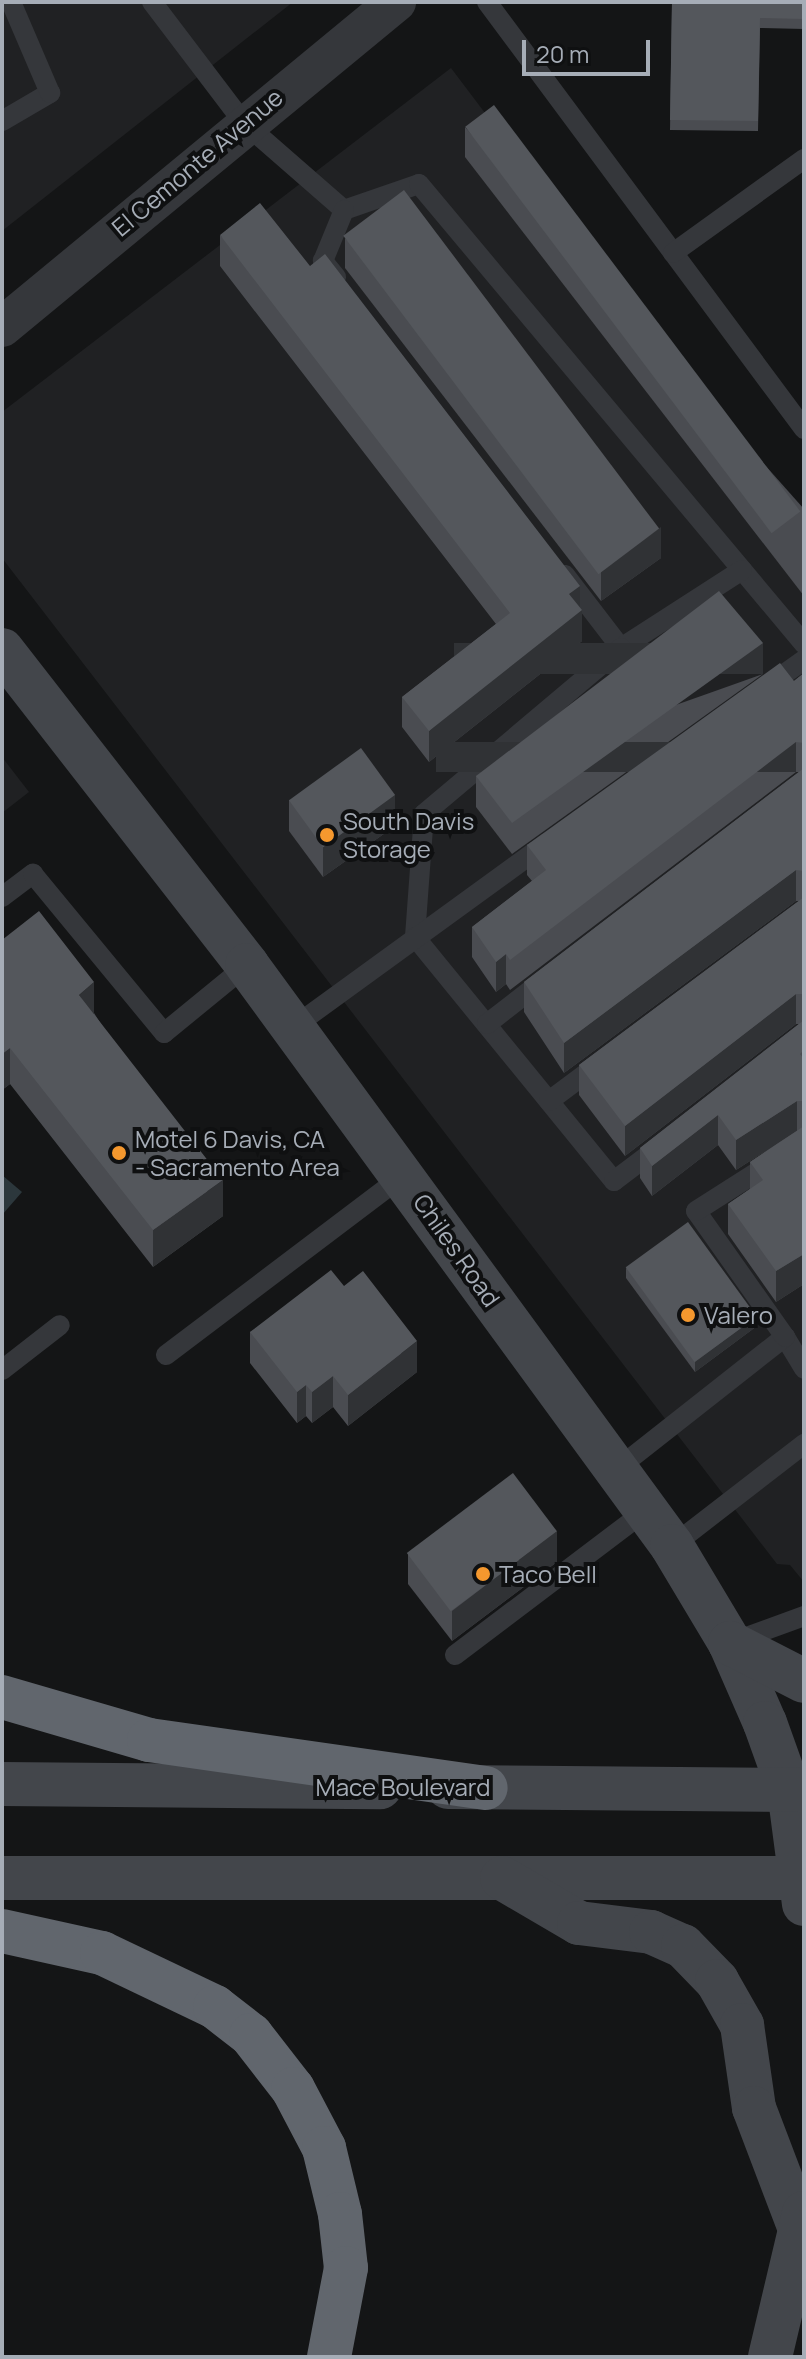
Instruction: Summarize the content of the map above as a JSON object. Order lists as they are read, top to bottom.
{
  "streets": {
    "main road": ["Chiles Road", "Mace Boulevard"],
    "street": ["El Cemonte Avenue"]
  },
  "crossings": [
    ["Chiles Road", "Mace Boulevard"]
  ],
  "places": [
    "South Davis Storage",
    "Motel 6 Davis, CA - Sacramento Area",
    "Valero",
    "Taco Bell"
  ],
  "scale_bar": "20 m"
}
